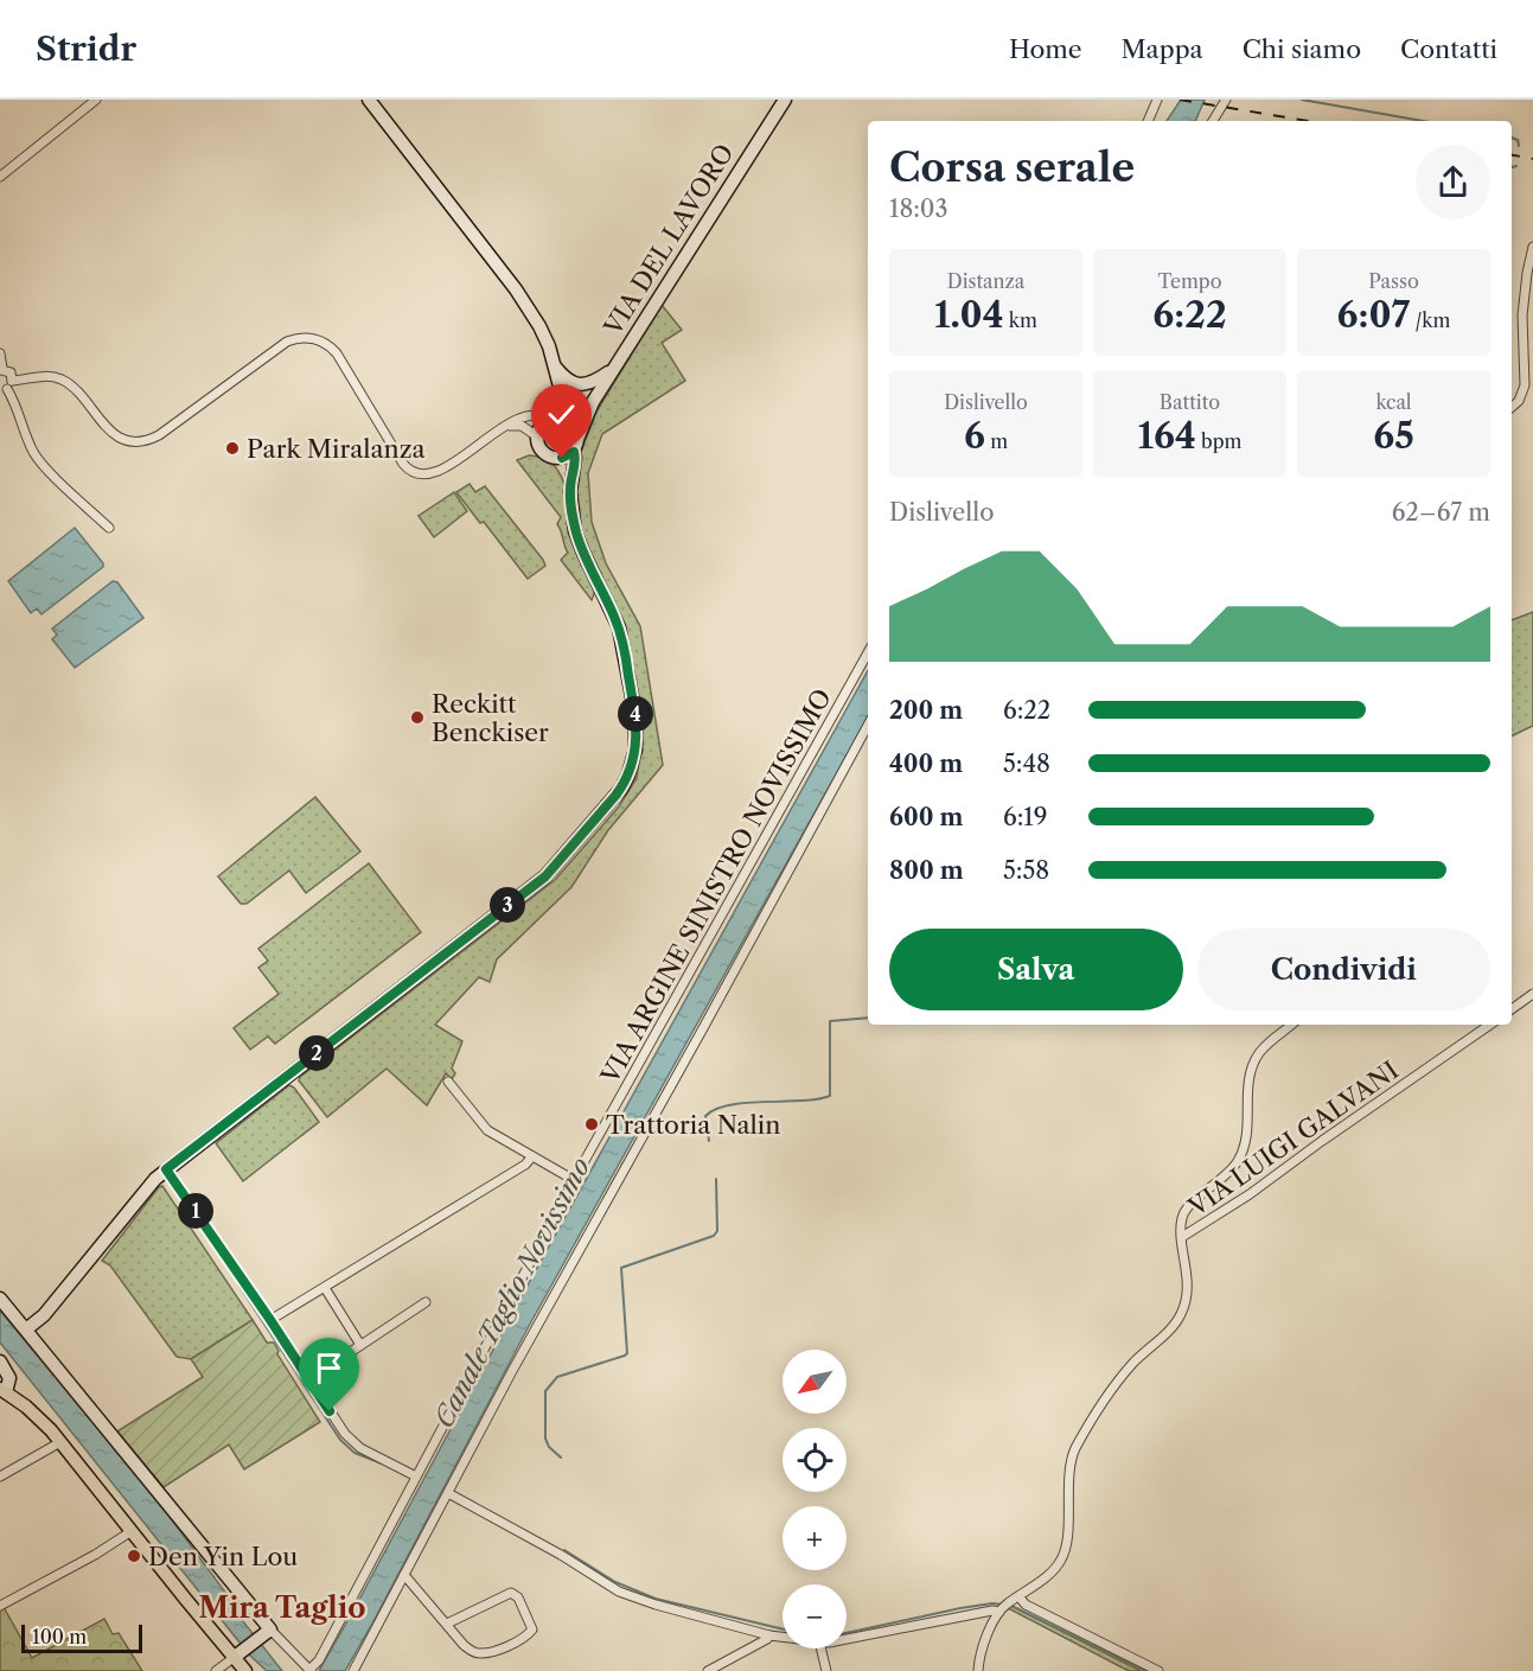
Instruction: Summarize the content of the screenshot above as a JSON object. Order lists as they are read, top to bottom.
{
  "streets": {
    "street": ["VIA DEL LAVORO", "VIA ARGINE SINISTRO NOVISSIMO", "VIA LUIGI GALVANI"]
  },
  "districts": ["Mira Taglio"],
  "water": ["Canale Taglio Novissimo"],
  "places": [
    "Park Miralanza",
    "Reckitt Benckiser",
    "Trattoria Nalin",
    "Den Yin Lou"
  ],
  "scale_bar": "100 m",
  "north": "bottom left",
  "page": {
    "header": "Stridr",
    "nav": [
      "Home",
      "Mappa",
      "Chi siamo",
      "Contatti"
    ],
    "heading": ["Corsa serale", "18:03"],
    "stats": [
      ["Distanza", "1.04 km"],
      ["Tempo", "6:22"],
      ["Passo", "6:07 /km"],
      ["Dislivello", "6 m"],
      ["Battito", "164 bpm"],
      ["kcal", "65"]
    ],
    "chart": ["Dislivello", "62–67 m"],
    "list": [
      {
        "name": "200 m",
        "note": "6:22"
      },
      {
        "name": "400 m",
        "note": "5:48"
      },
      {
        "name": "600 m",
        "note": "6:19"
      },
      {
        "name": "800 m",
        "note": "5:58"
      }
    ],
    "pins": [
      "4",
      "3",
      "2",
      "1"
    ],
    "buttons": ["Salva", "Condividi"],
    "map_buttons": ["+", "−"],
    "scale": "100 m"
  }
}
